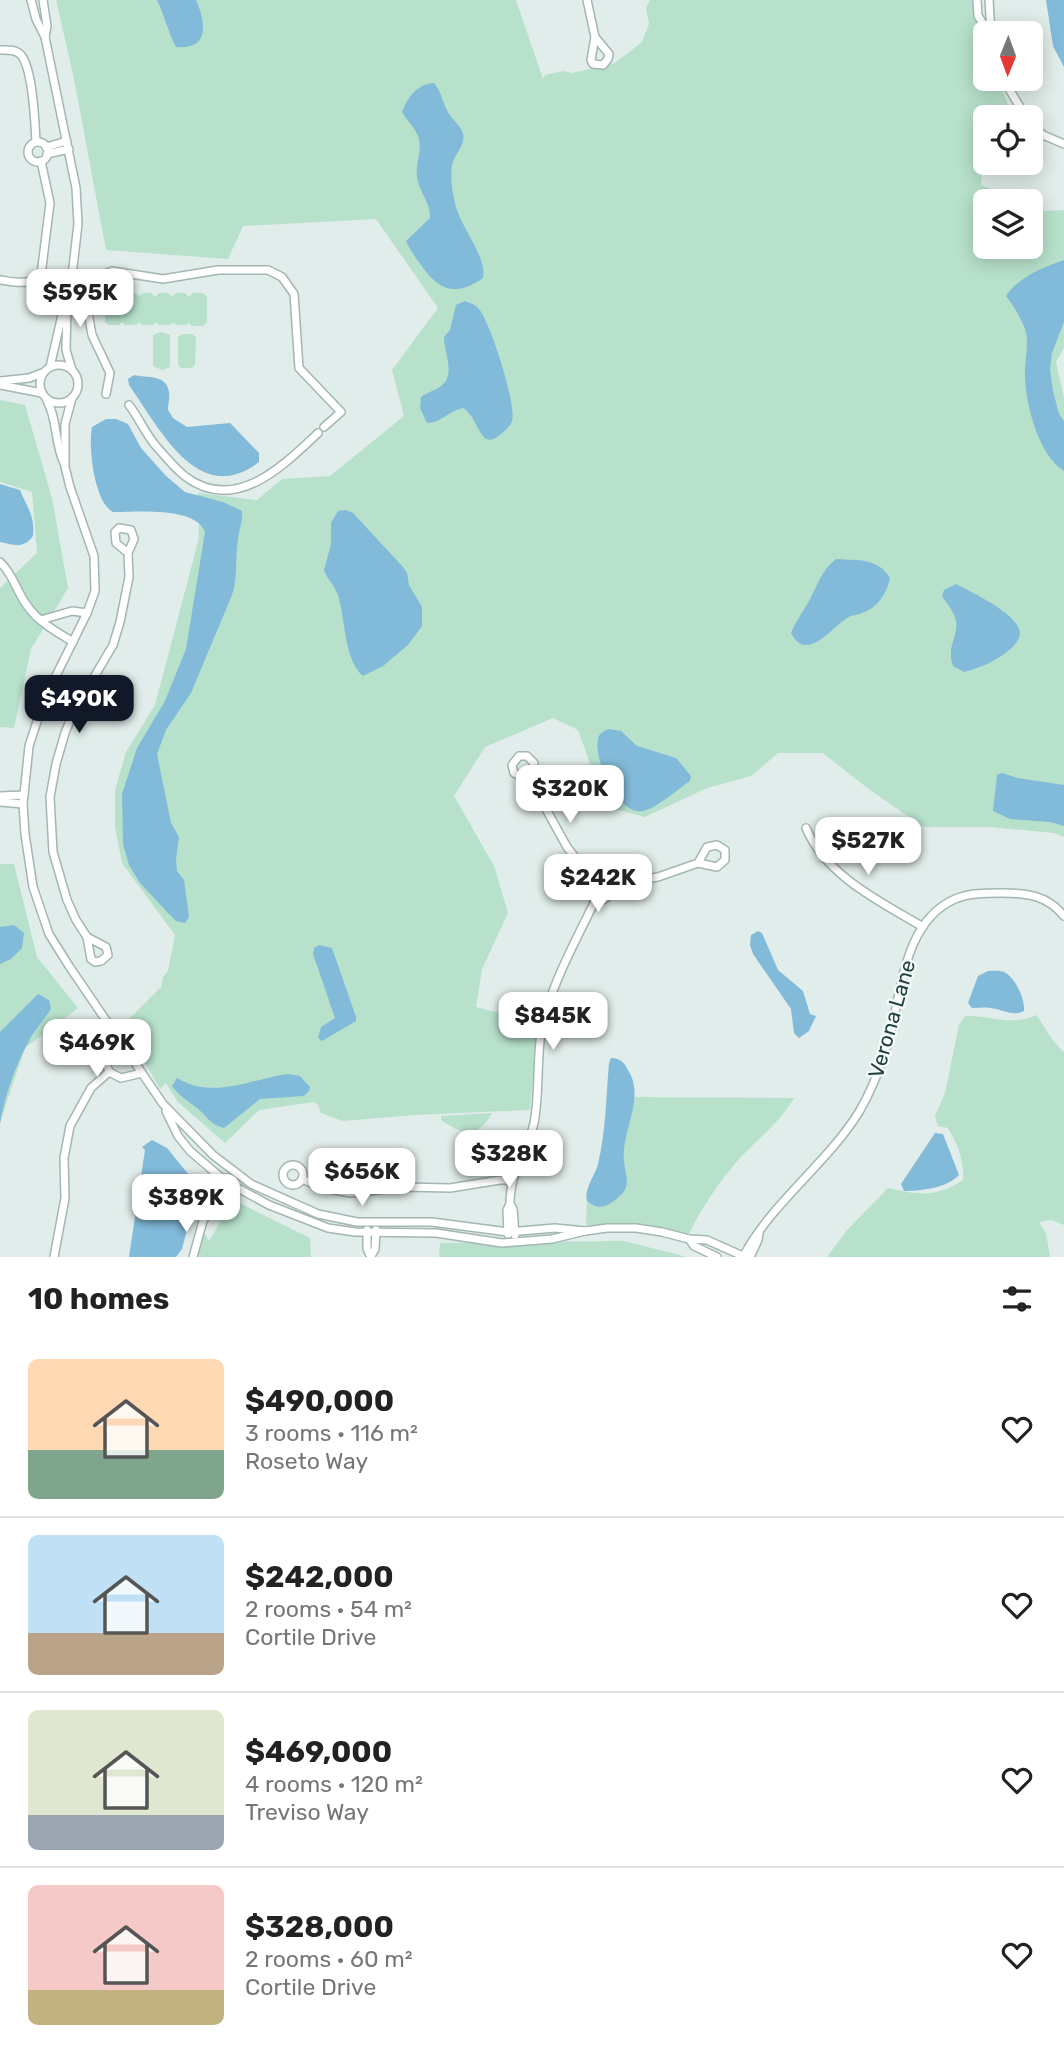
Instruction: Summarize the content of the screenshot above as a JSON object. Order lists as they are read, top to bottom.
{
  "streets": {
    "street": ["Verona Lane"]
  },
  "north": "bottom",
  "page": {
    "price": [
      "$595K",
      "$490K",
      "$320K",
      "$527K",
      "$242K",
      "$845K",
      "$469K",
      "$328K",
      "$656K",
      "$389K"
    ],
    "heading": "10 homes",
    "list": [
      {
        "name": "$490,000",
        "note": "3 rooms · 116 m² · Roseto Way"
      },
      {
        "name": "$242,000",
        "note": "2 rooms · 54 m² · Cortile Drive"
      },
      {
        "name": "$469,000",
        "note": "4 rooms · 120 m² · Treviso Way"
      },
      {
        "name": "$328,000",
        "note": "2 rooms · 60 m² · Cortile Drive"
      }
    ]
  }
}
